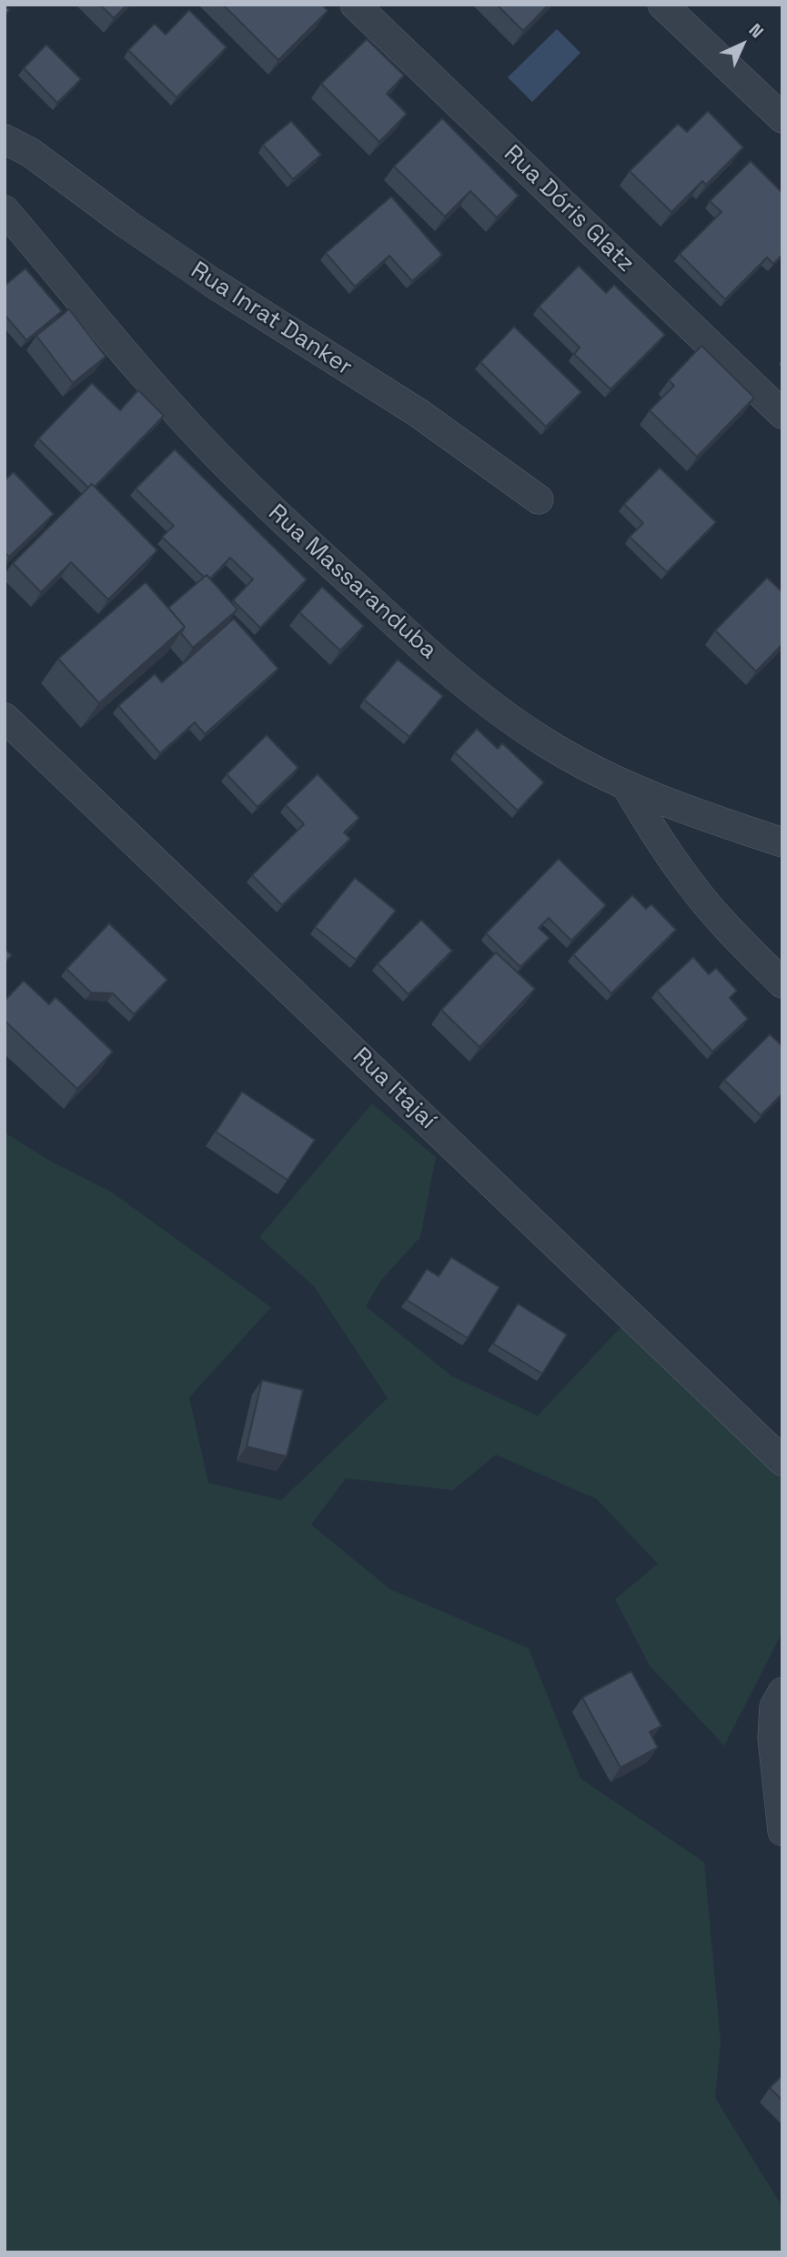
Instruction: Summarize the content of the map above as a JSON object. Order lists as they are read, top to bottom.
{
  "streets": {
    "street": [
      "Rua Dóris Glatz",
      "Rua Inrat Danker",
      "Rua Massaranduba",
      "Rua Itajaí"
    ]
  },
  "north": "top right"
}
